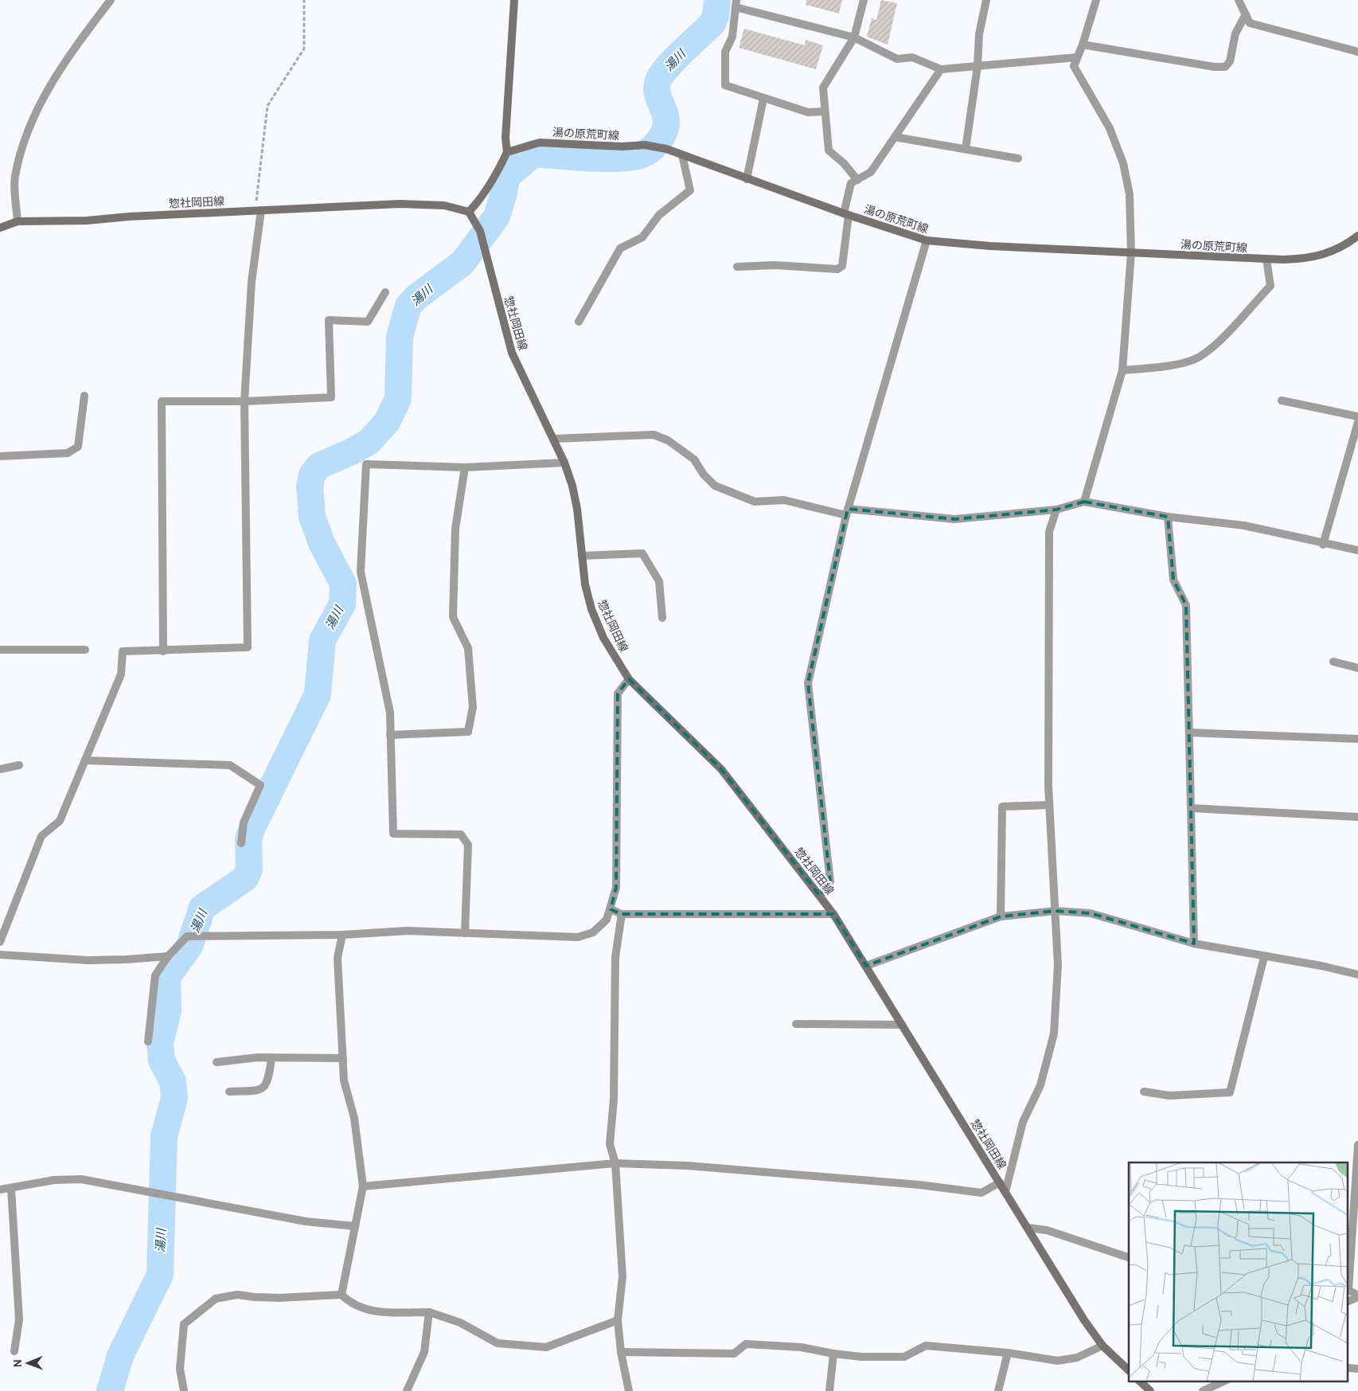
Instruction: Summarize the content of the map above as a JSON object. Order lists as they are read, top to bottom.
{
  "streets": {
    "main road": ["湯の原荒町線", "惣社岡田線"]
  },
  "water": ["湯川"],
  "north": "left"
}
